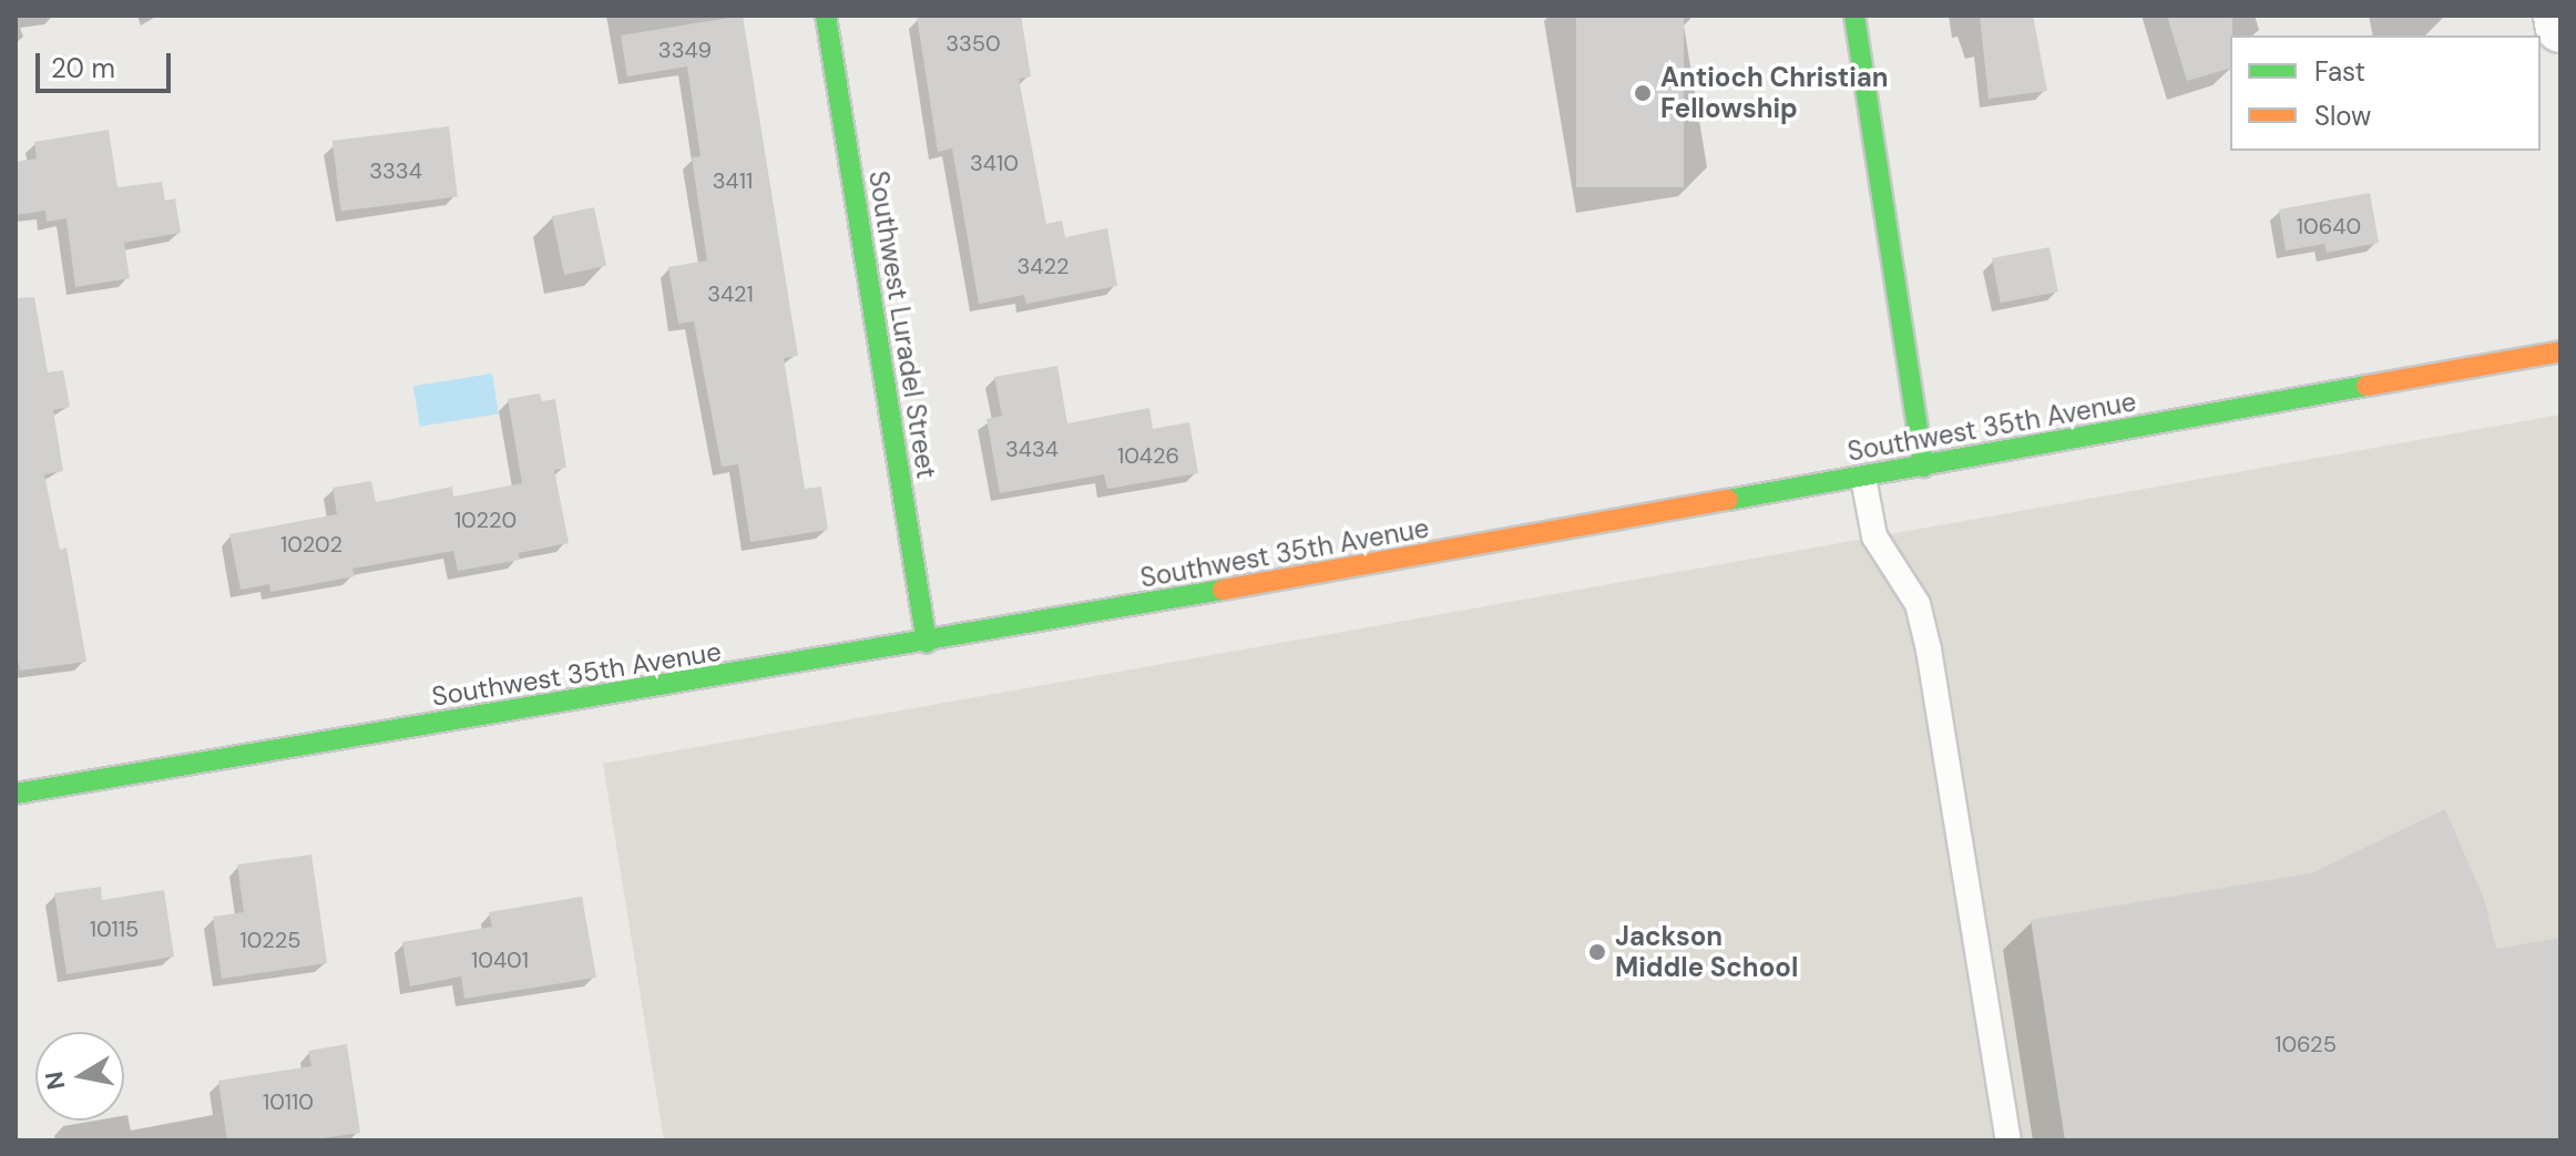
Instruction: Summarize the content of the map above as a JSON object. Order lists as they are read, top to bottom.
{
  "streets": {
    "street": ["Southwest Luradel Street", "Southwest 35th Avenue"]
  },
  "crossings": [
    ["Southwest Luradel Street", "Southwest 35th Avenue"]
  ],
  "places": ["Antioch Christian Fellowship", "Jackson Middle School"],
  "house_numbers": [
    "3350",
    "3349",
    "3410",
    "3334",
    "3411",
    "10640",
    "3422",
    "3421",
    "3434",
    "10426",
    "10220",
    "10202",
    "10115",
    "10225",
    "10401",
    "10625",
    "10110"
  ],
  "legend": ["Fast", "Slow"],
  "scale_bar": "20 m",
  "north": "left"
}
